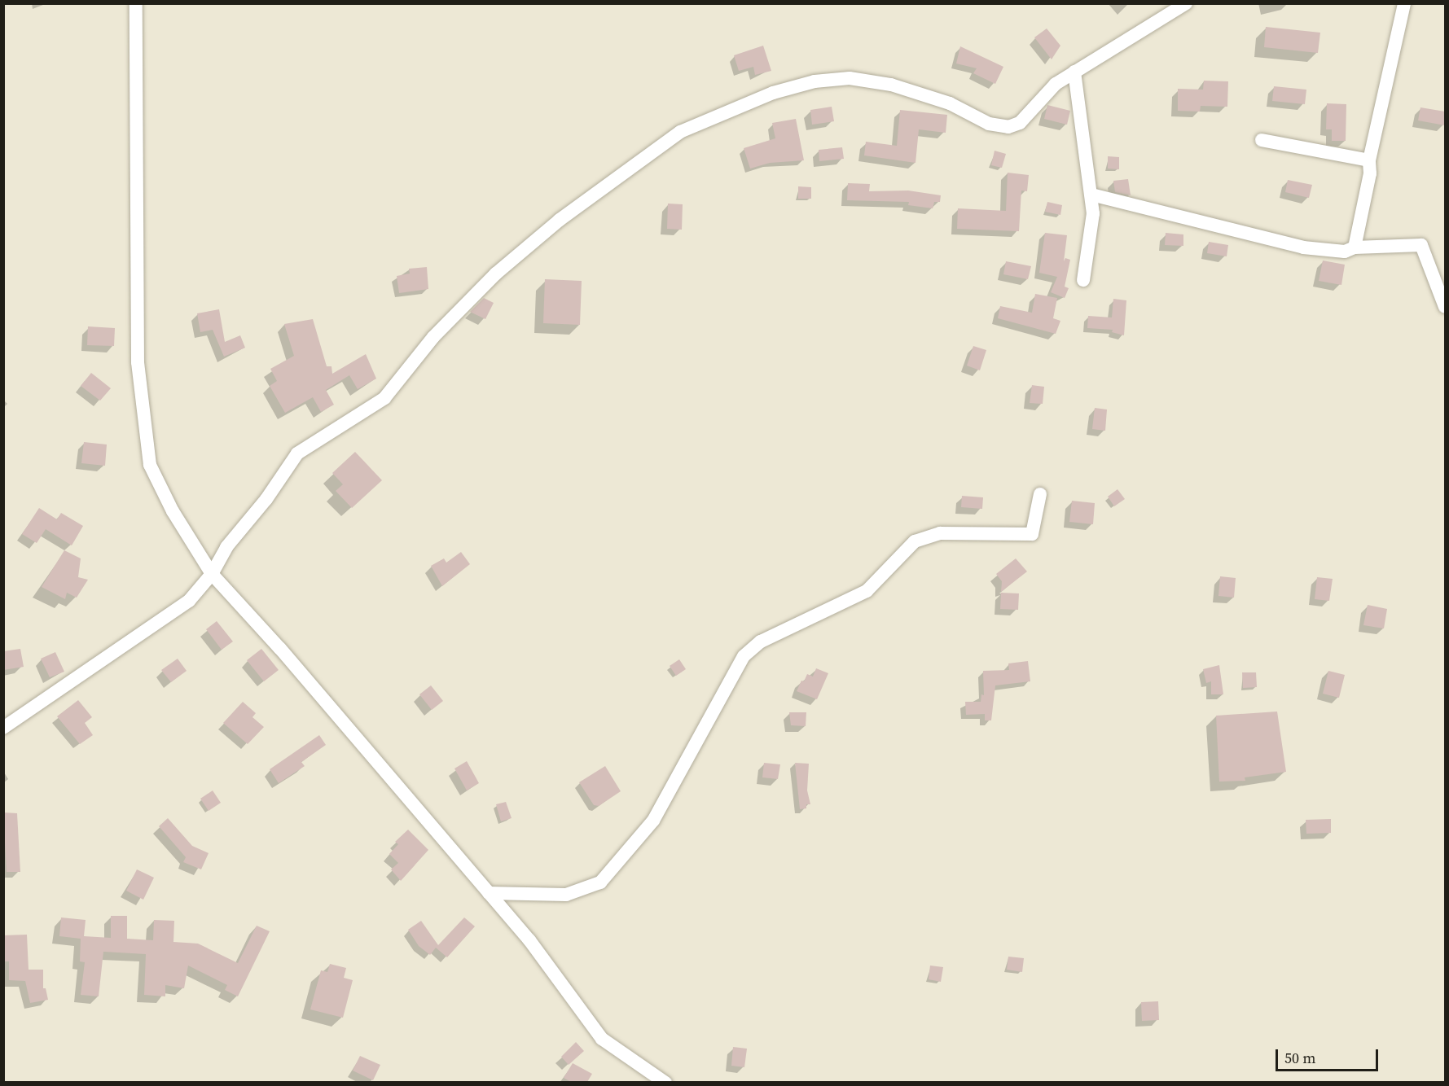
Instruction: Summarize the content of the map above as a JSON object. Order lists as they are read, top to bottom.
{
  "scale_bar": "50 m"
}
